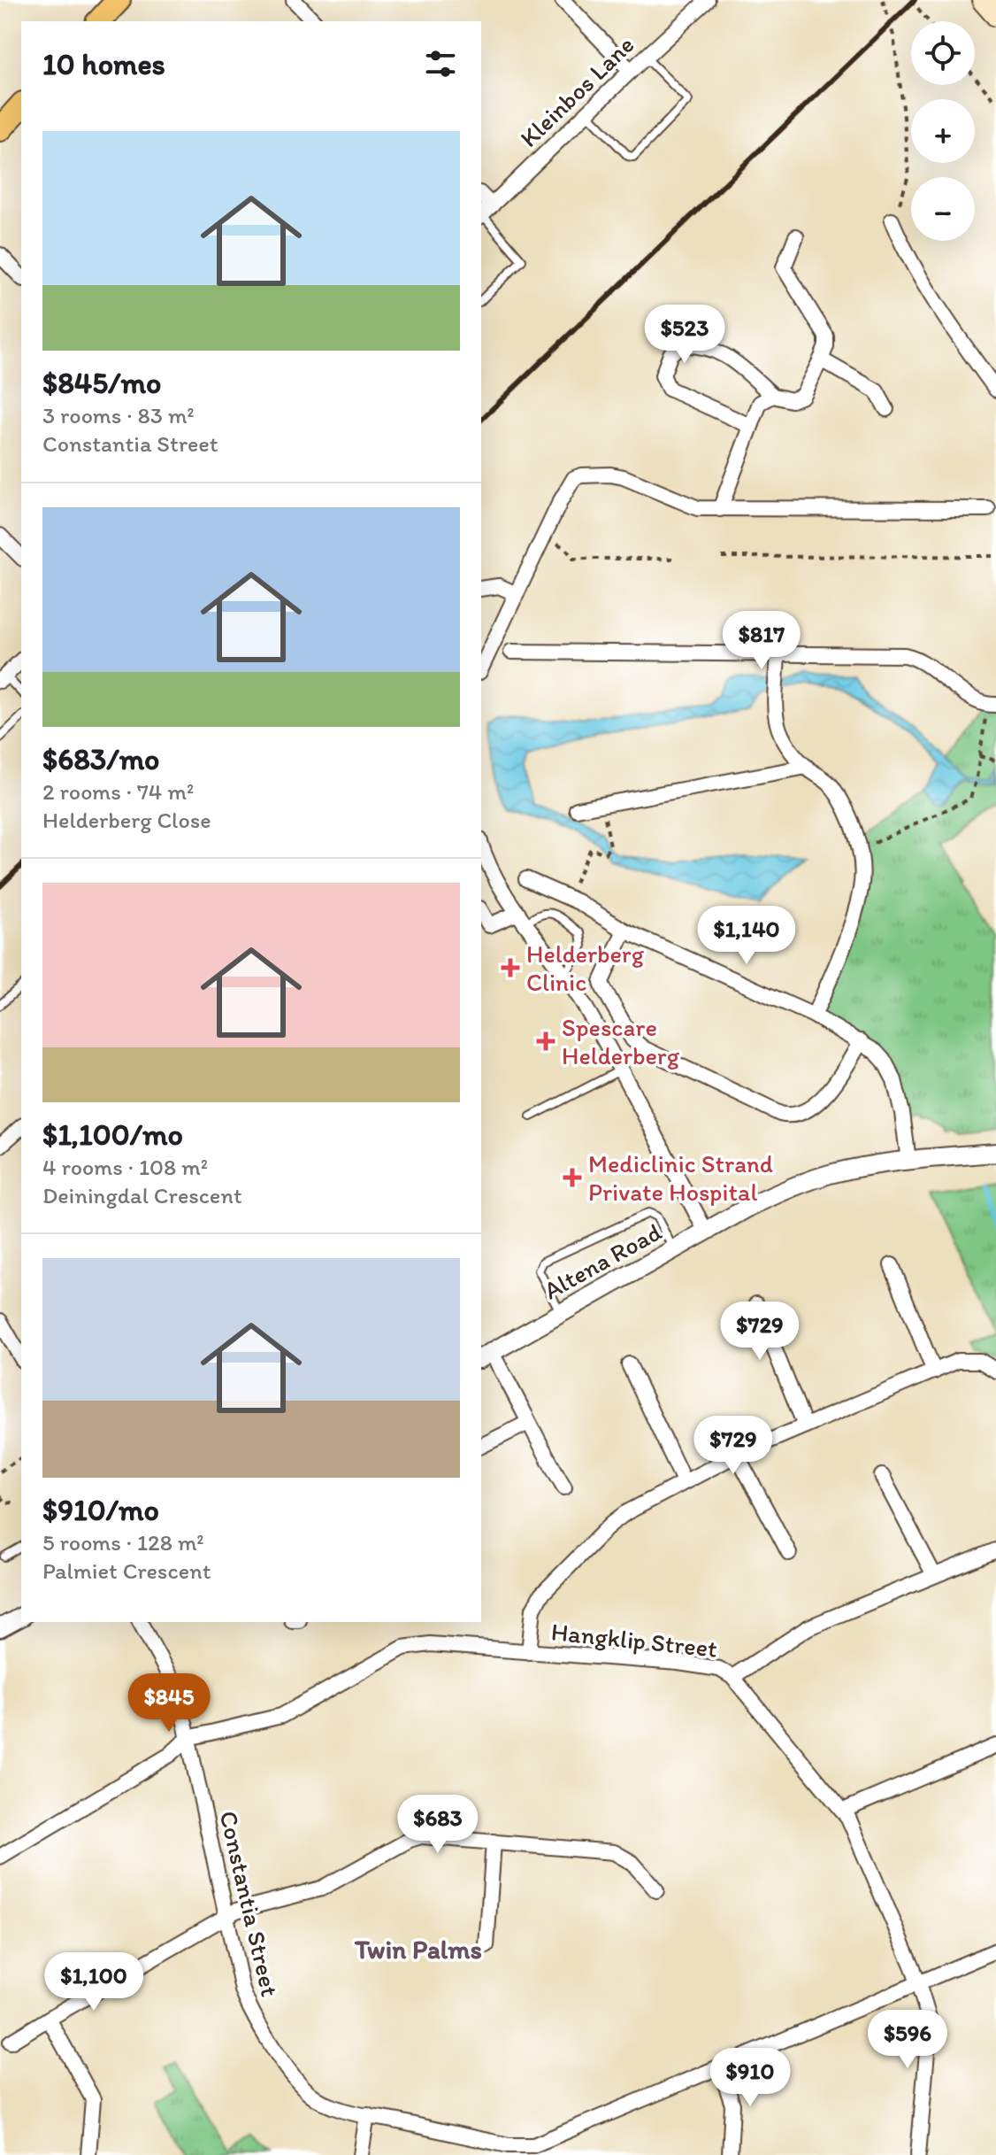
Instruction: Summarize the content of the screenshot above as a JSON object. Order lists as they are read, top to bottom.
{
  "streets": {
    "street": [
      "Kleinbos Lane",
      "Altena Road",
      "Hangklip Street",
      "Constantia Street"
    ]
  },
  "crossings": [
    ["Hangklip Street", "Constantia Street"]
  ],
  "districts": ["Twin Palms"],
  "places": {
    "health": ["Helderberg Clinic", "Spescare Helderberg", "Mediclinic Strand Private Hospital"]
  },
  "page": {
    "map_buttons": ["+", "−"],
    "heading": "10 homes",
    "list": [
      {
        "name": "$845/mo",
        "note": "3 rooms · 83 m² · Constantia Street"
      },
      {
        "name": "$683/mo",
        "note": "2 rooms · 74 m² · Helderberg Close"
      },
      {
        "name": "$1,100/mo",
        "note": "4 rooms · 108 m² · Deiningdal Crescent"
      },
      {
        "name": "$910/mo",
        "note": "5 rooms · 128 m² · Palmiet Crescent"
      }
    ],
    "price": [
      "$523",
      "$817",
      "$1,140",
      "$729",
      "$729",
      "$845",
      "$683",
      "$1,100",
      "$596",
      "$910"
    ]
  }
}
